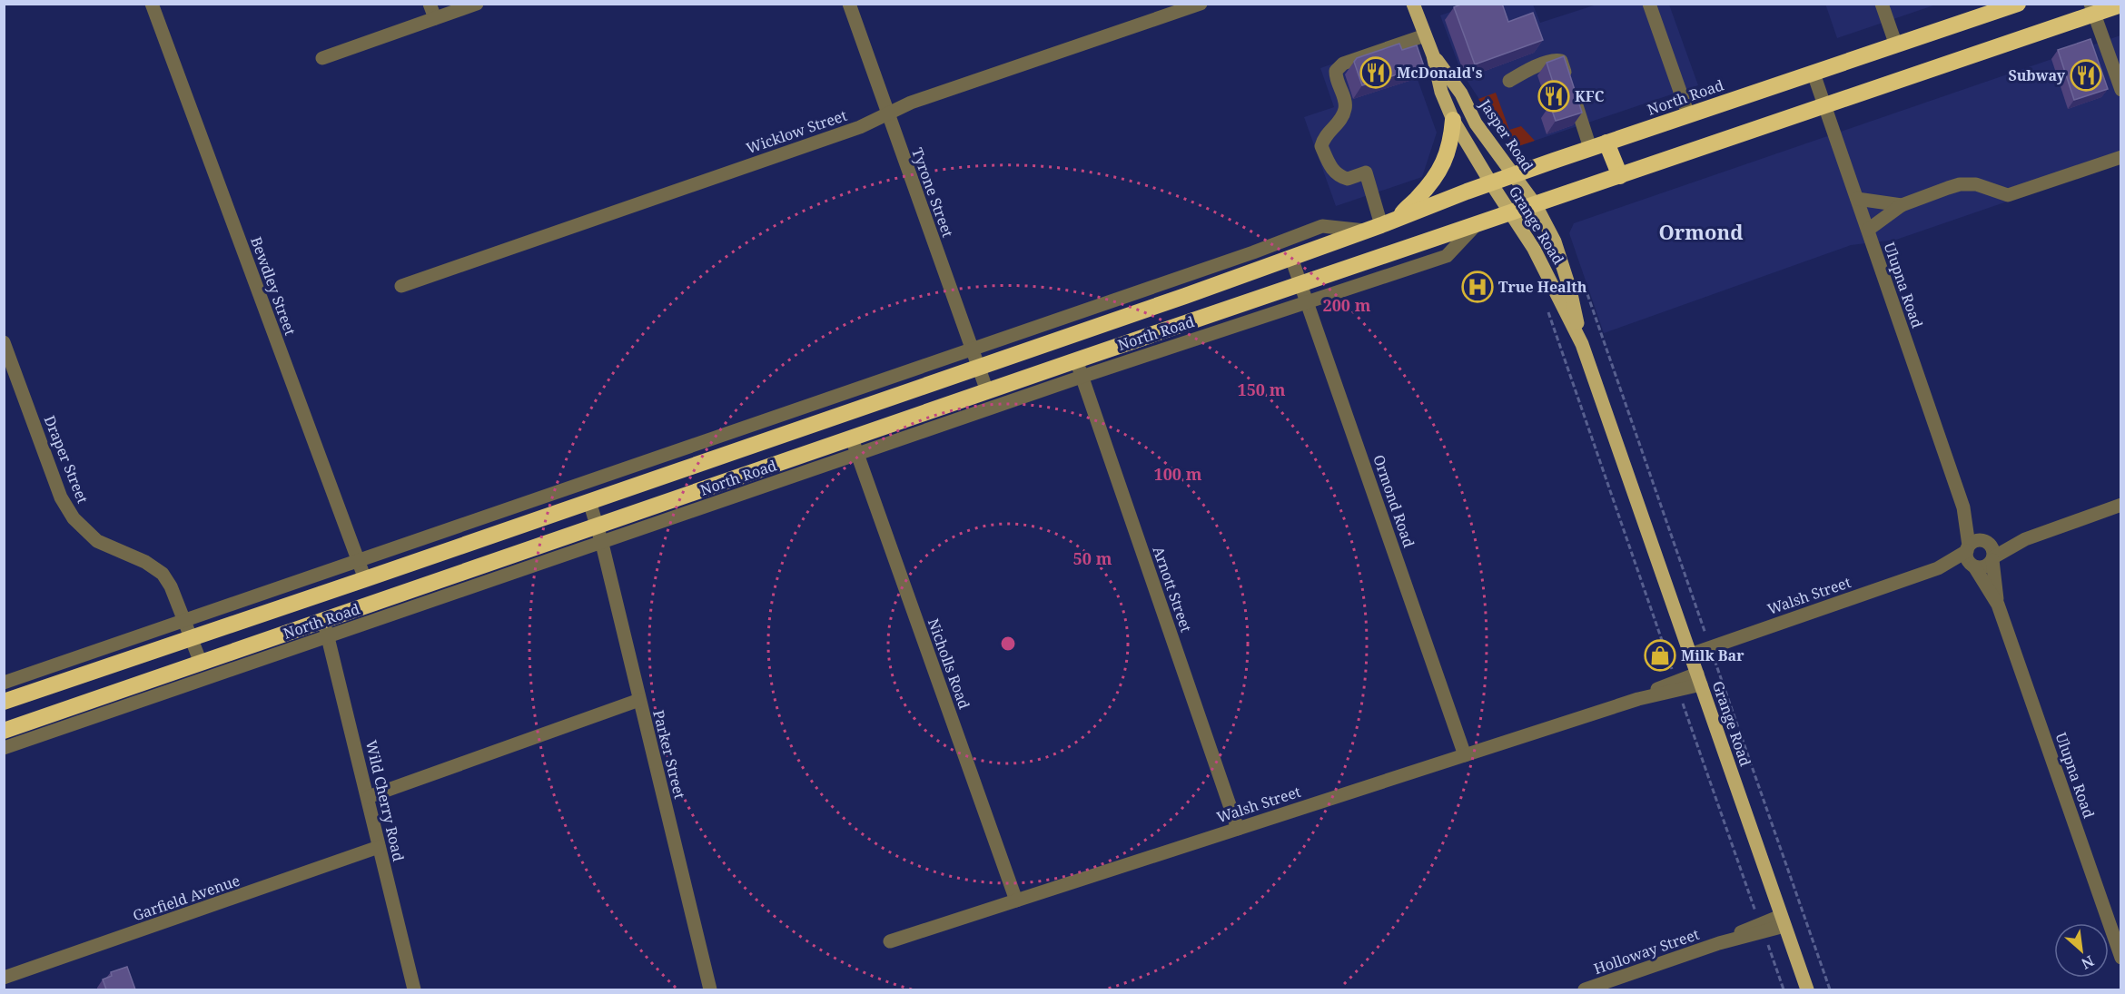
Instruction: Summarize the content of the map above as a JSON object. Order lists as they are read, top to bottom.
{
  "streets": {
    "highway": ["North Road"],
    "main road": ["Jasper Road", "Grange Road"],
    "street": [
      "Wicklow Street",
      "Tyrone Street",
      "Ulupna Road",
      "Bewdley Street",
      "Draper Street",
      "Ormond Road",
      "Arnott Street",
      "Walsh Street",
      "Nicholls Road",
      "Parker Street",
      "Wild Cherry Road",
      "Garfield Avenue",
      "Holloway Street"
    ]
  },
  "crossings": [
    ["North Road", "Jasper Road"],
    ["North Road", "Tyrone Street"],
    ["North Road", "Grange Road"],
    ["North Road", "Ulupna Road"],
    ["North Road", "Bewdley Street"],
    ["North Road", "Draper Street"],
    ["North Road", "Ormond Road"],
    ["North Road", "Arnott Street"],
    ["North Road", "Nicholls Road"],
    ["North Road", "Parker Street"],
    ["North Road", "Wild Cherry Road"],
    ["Wicklow Street", "Tyrone Street"],
    ["Jasper Road", "Grange Road"],
    ["Grange Road", "Walsh Street"],
    ["Grange Road", "Holloway Street"],
    ["Ulupna Road", "Walsh Street"],
    ["Ormond Road", "Walsh Street"],
    ["Arnott Street", "Walsh Street"],
    ["Walsh Street", "Nicholls Road"],
    ["Wild Cherry Road", "Garfield Avenue"]
  ],
  "districts": ["Ormond"],
  "places": {
    "restaurant": ["McDonald's", "Subway", "KFC"],
    "hospital": ["True Health"],
    "shop": ["Milk Bar"]
  },
  "north": "bottom right",
  "rings": [
    "200 m",
    "150 m",
    "100 m",
    "50 m"
  ]
}
